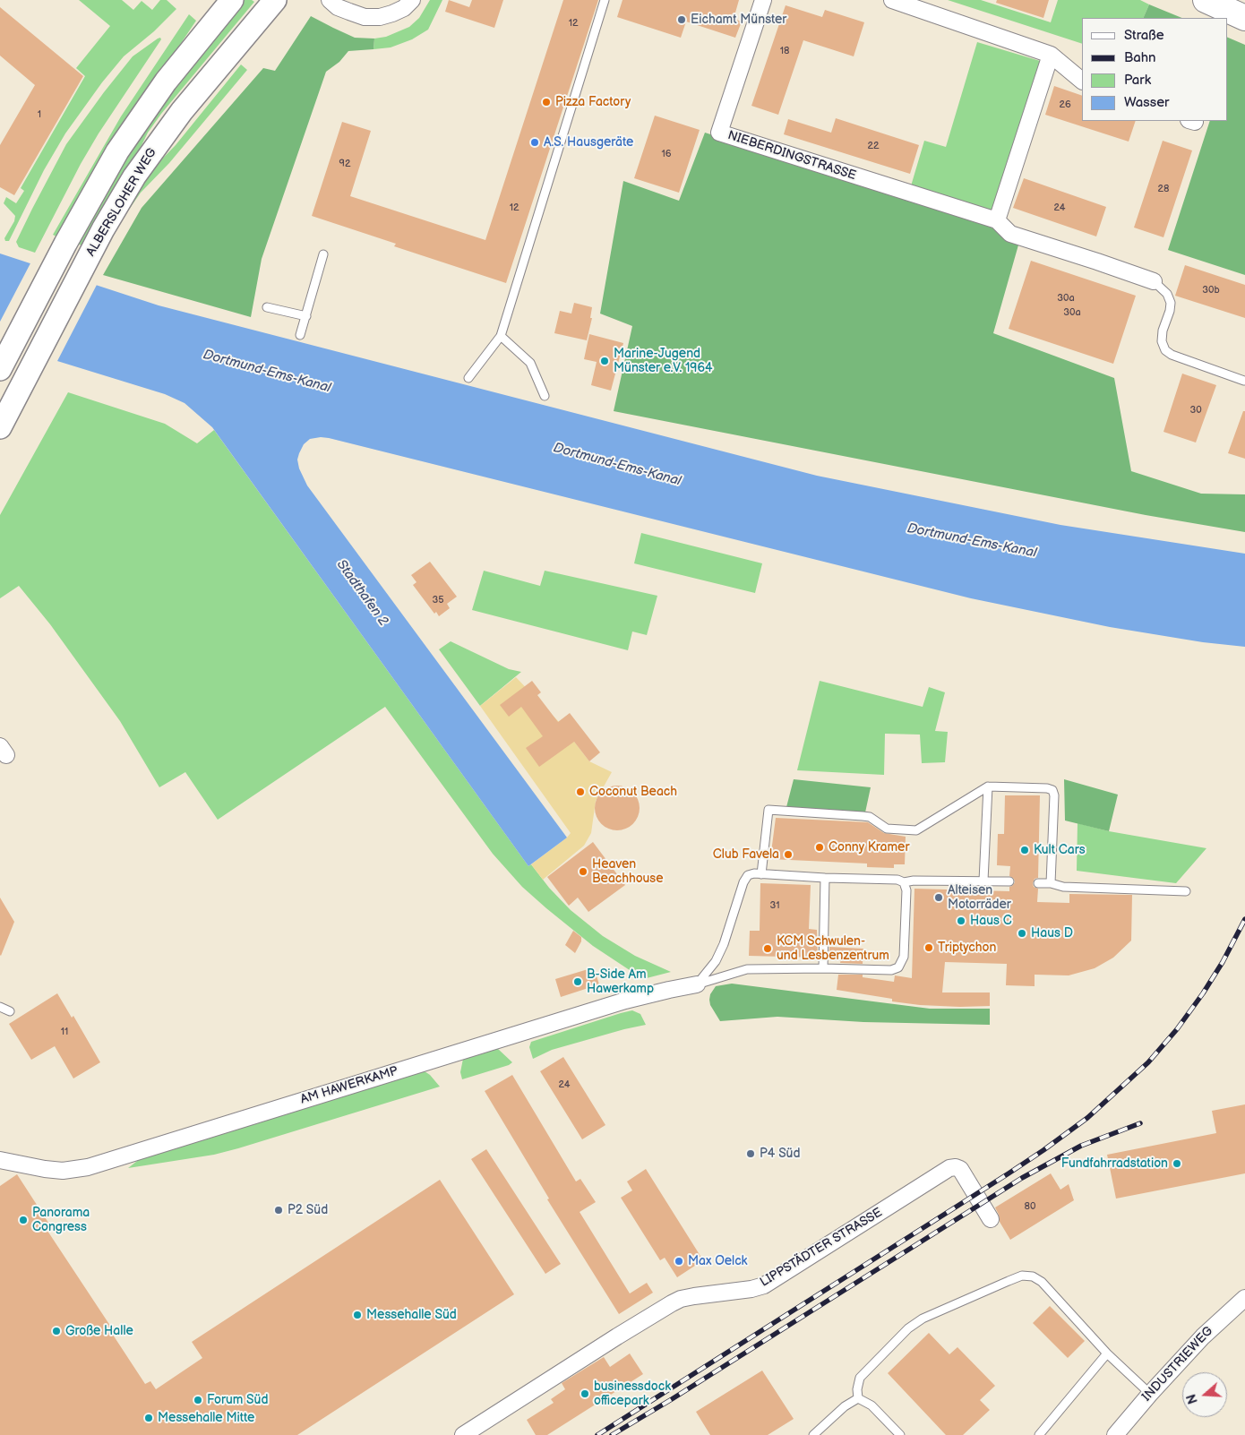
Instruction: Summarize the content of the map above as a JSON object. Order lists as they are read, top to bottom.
{
  "streets": {
    "main road": ["ALBERSLOHER WEG"],
    "street": [
      "NIEBERDINGSTRASSE",
      "AM HAWERKAMP",
      "LIPPSTÄDTER STRASSE",
      "INDUSTRIEWEG"
    ]
  },
  "water": ["Dortmund-Ems-Kanal", "Stadthafen 2"],
  "places": [
    "Eichamt Münster",
    "Pizza Factory",
    "A.S. Hausgeräte",
    "Marine-Jugend Münster e.V. 1964",
    "Coconut Beach",
    "Conny Kramer",
    "Kult Cars",
    "Club Favela",
    "Heaven Beachhouse",
    "Alteisen Motorräder",
    "Haus C",
    "Haus D",
    "Triptychon",
    "KCM Schwulen- und Lesbenzentrum",
    "B-Side Am Hawerkamp",
    "P4 Süd",
    "Fundfahrradstation",
    "P2 Süd",
    "Panorama Congress",
    "Max Oelck",
    "Messehalle Süd",
    "Große Halle",
    "businessdock officepark",
    "Forum Süd",
    "Messehalle Mitte"
  ],
  "house_numbers": [
    "12",
    "18",
    "26",
    "1",
    "22",
    "16",
    "92",
    "28",
    "12",
    "24",
    "30b",
    "30a",
    "30a",
    "30",
    "35",
    "31",
    "11",
    "24",
    "80"
  ],
  "legend": [
    "Straße",
    "Bahn",
    "Park",
    "Wasser"
  ],
  "north": "left"
}
